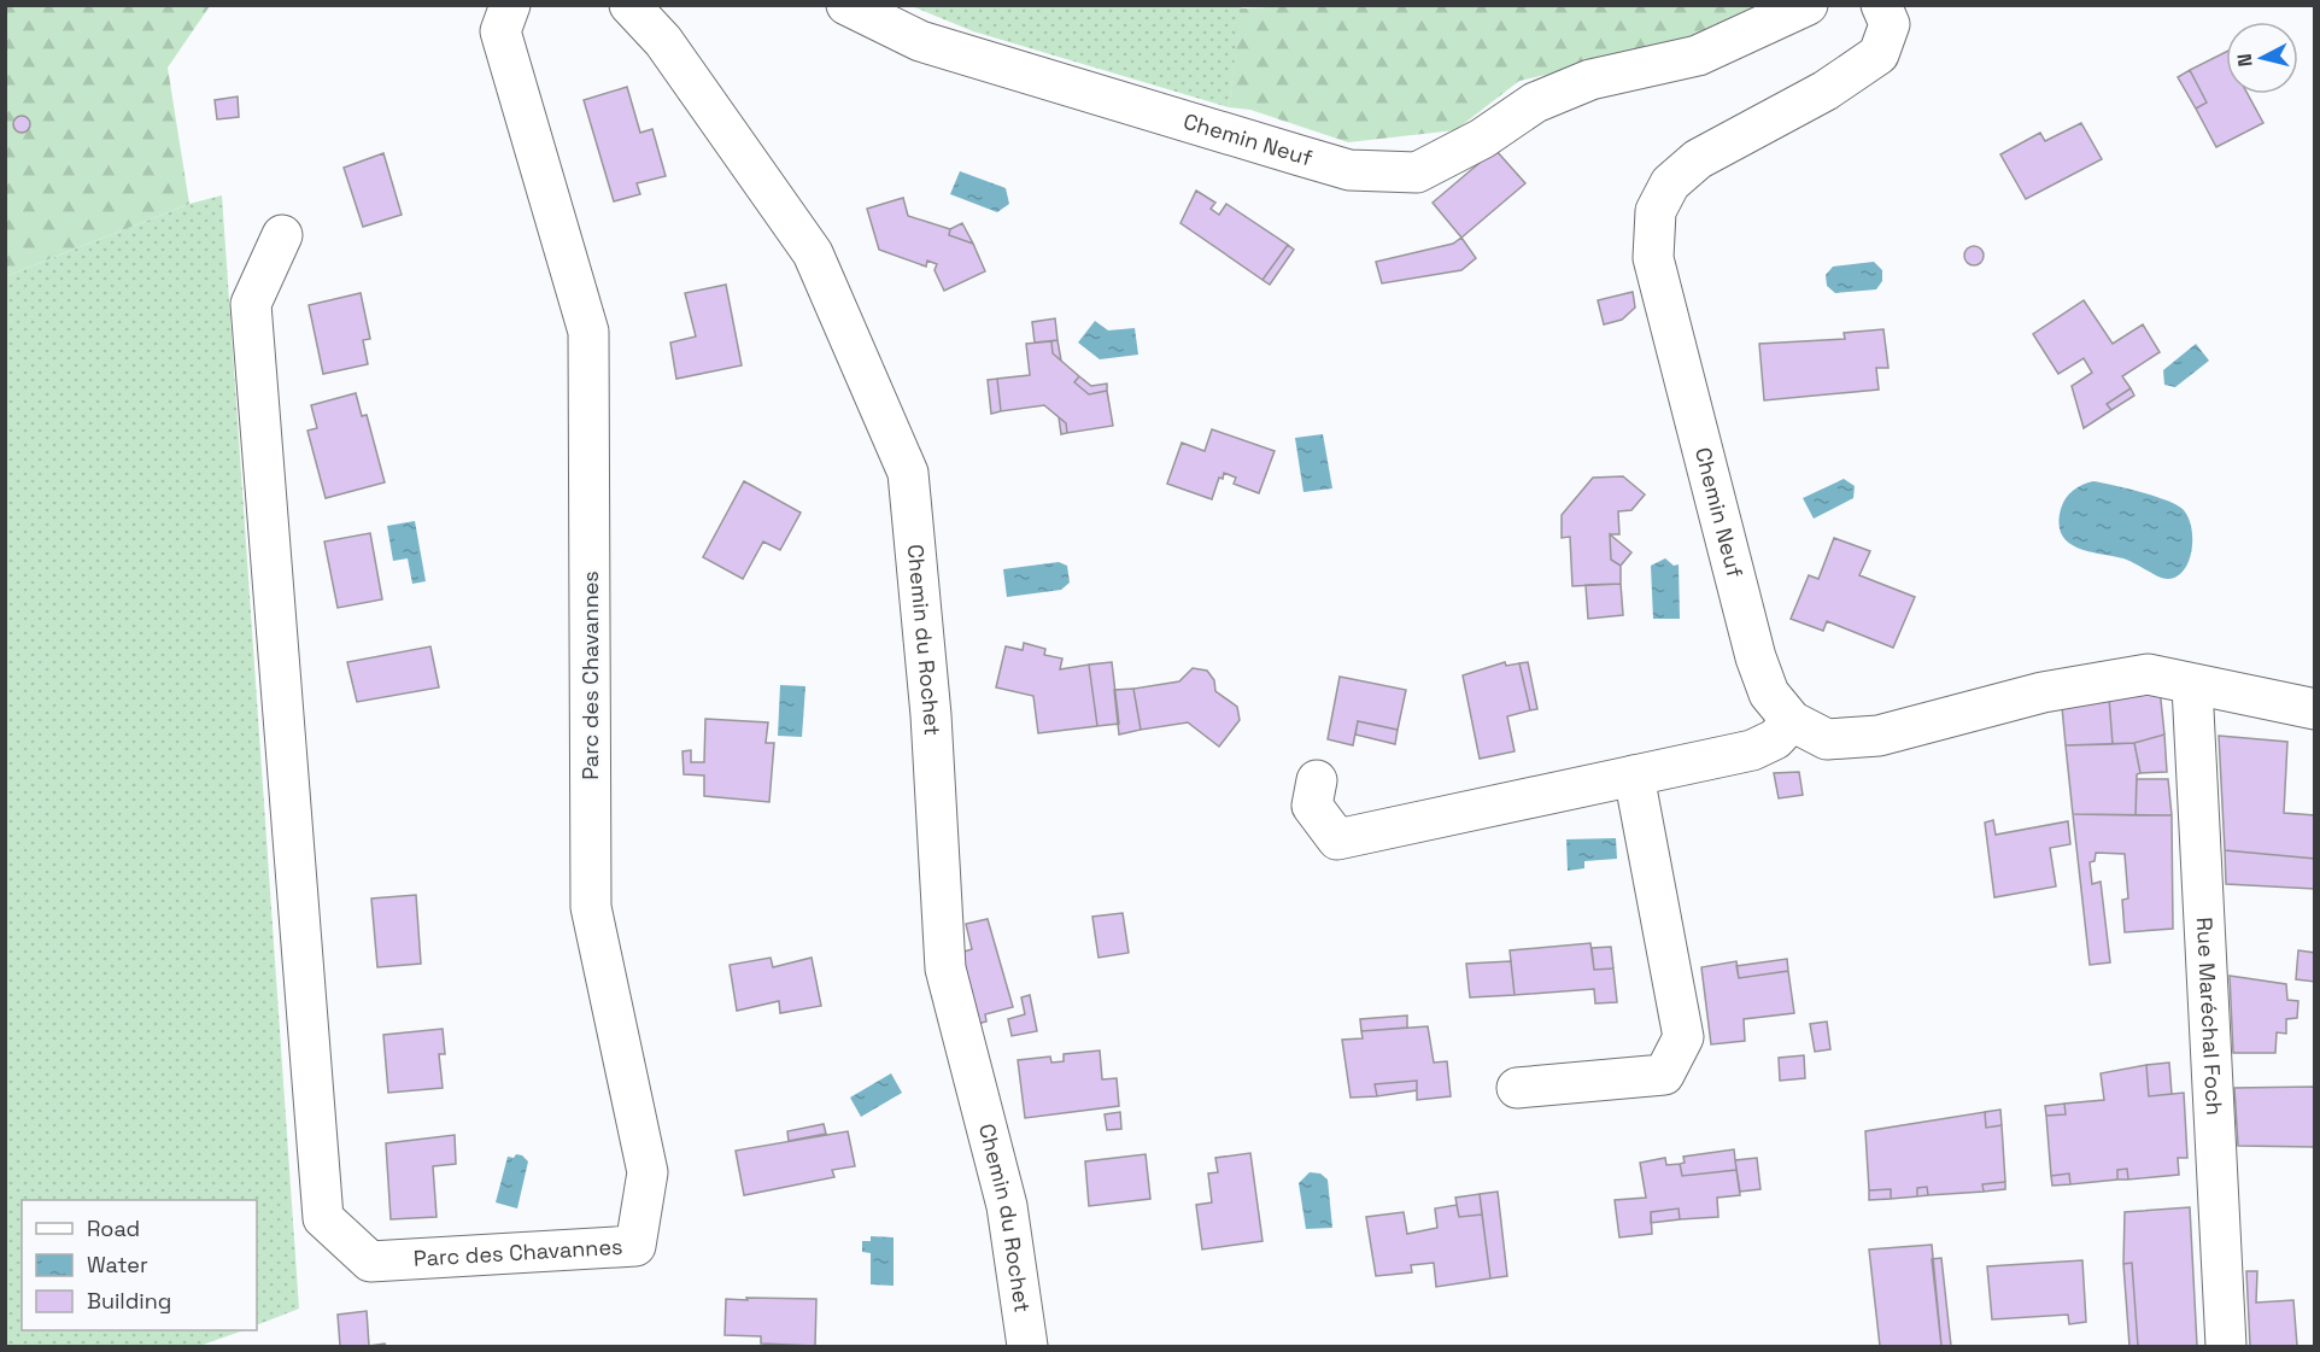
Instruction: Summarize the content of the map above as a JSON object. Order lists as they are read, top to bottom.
{
  "streets": {
    "street": [
      "Chemin Neuf",
      "Chemin du Rochet",
      "Parc des Chavannes",
      "Rue Maréchal Foch"
    ]
  },
  "crossings": [
    ["Chemin Neuf", "Rue Maréchal Foch"]
  ],
  "legend": ["Road", "Water", "Building"],
  "north": "left"
}
